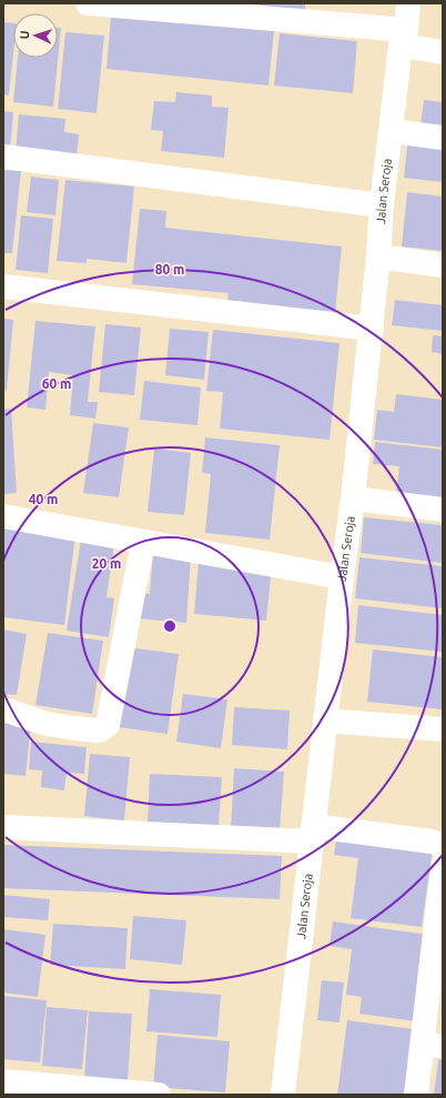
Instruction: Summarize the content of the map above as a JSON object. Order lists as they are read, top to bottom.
{
  "streets": {
    "street": ["Jalan Seroja"]
  },
  "north": "left",
  "rings": [
    "80 m",
    "60 m",
    "40 m",
    "20 m"
  ]
}
